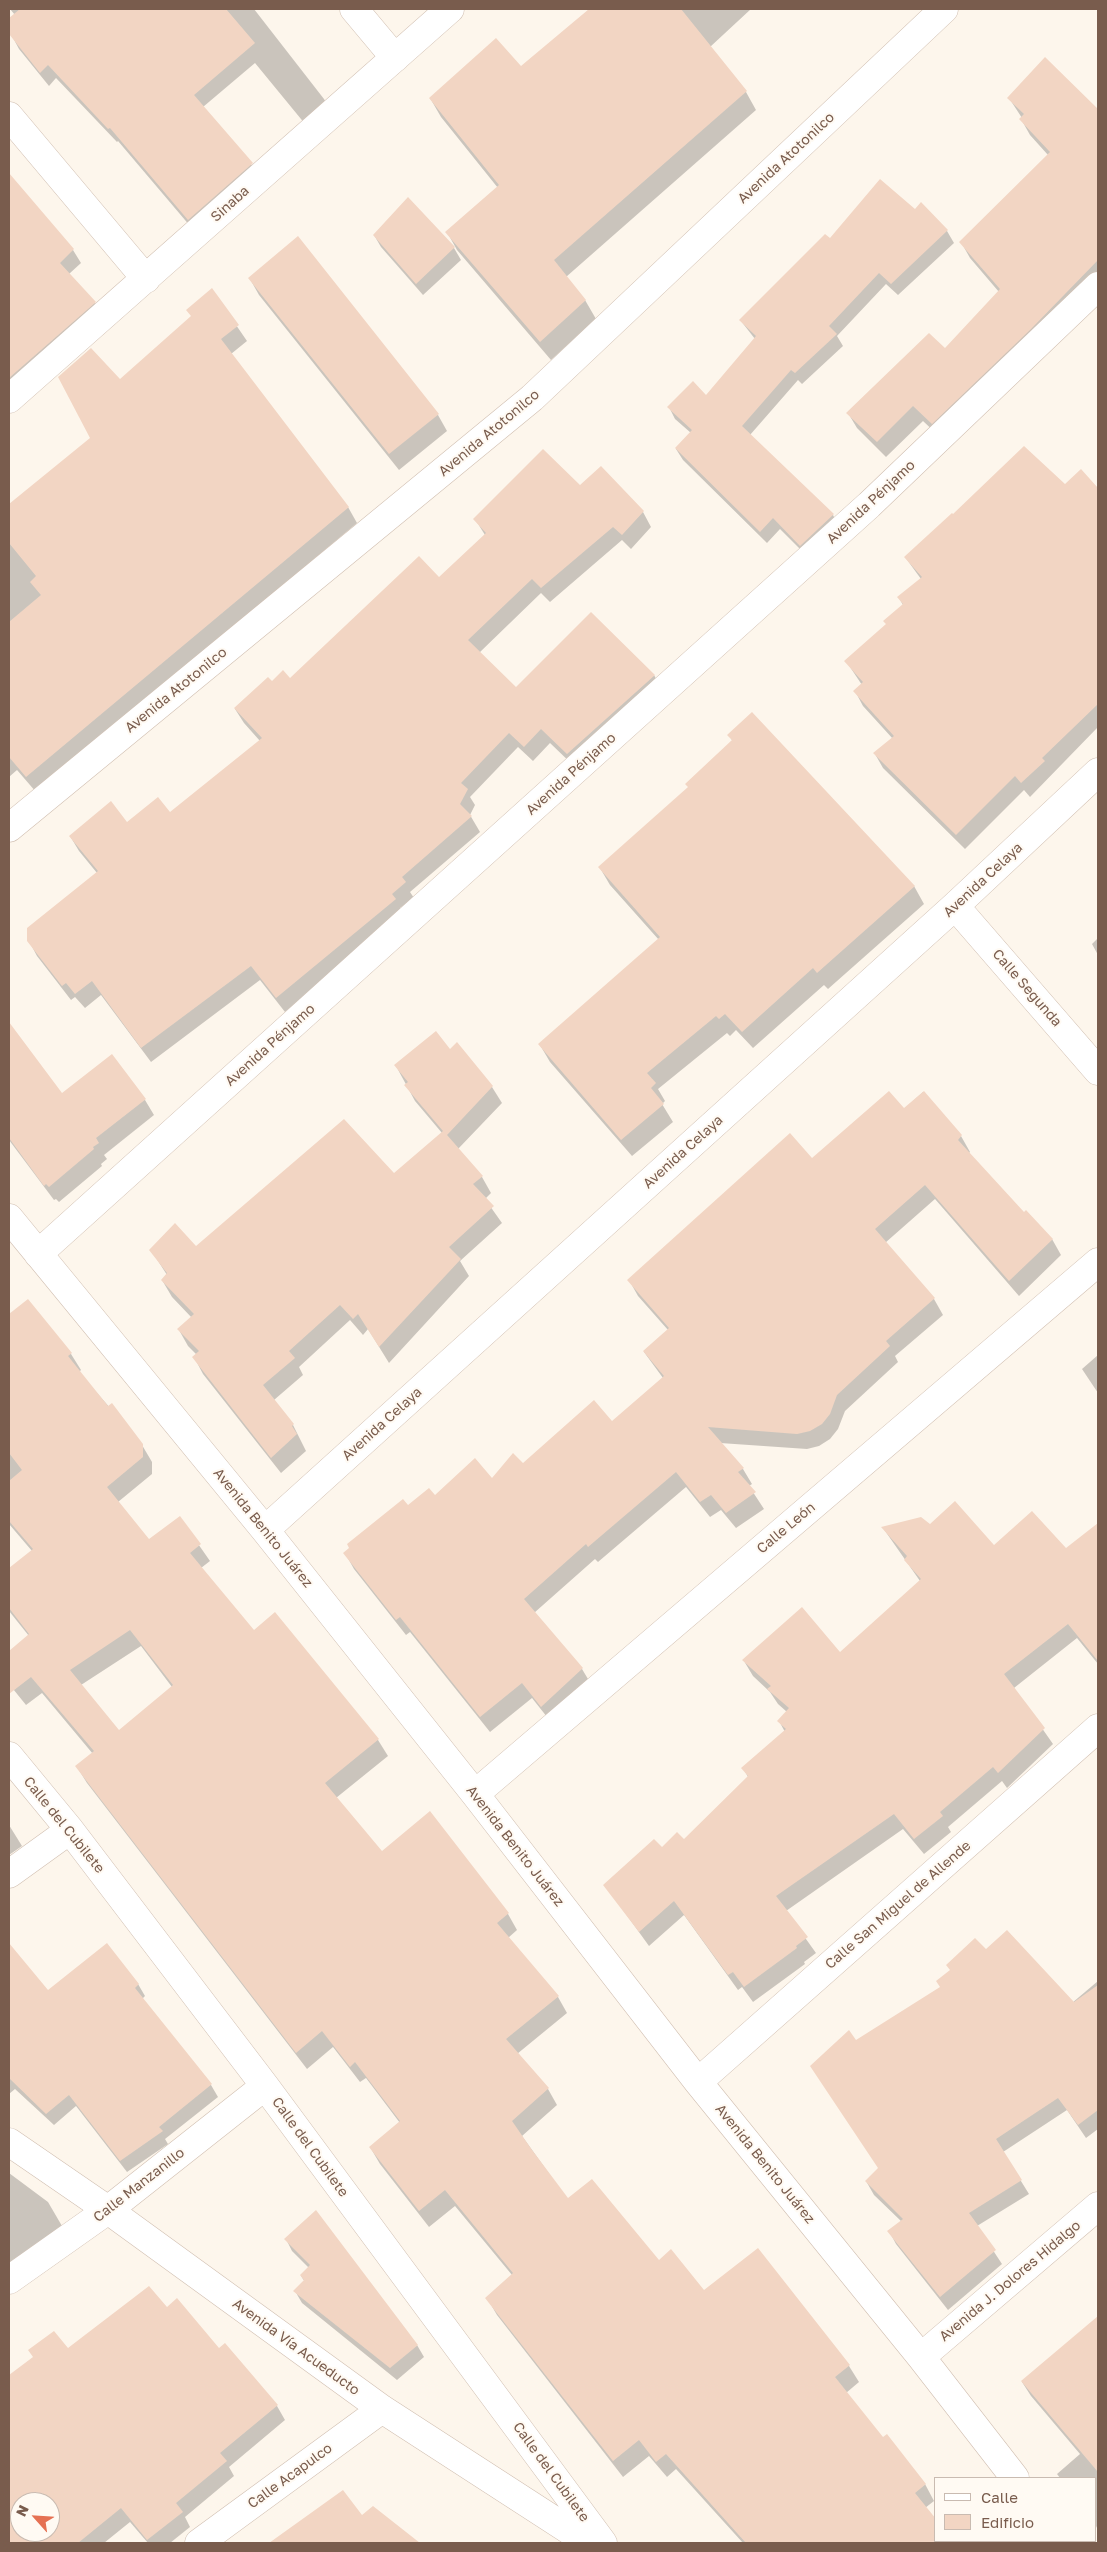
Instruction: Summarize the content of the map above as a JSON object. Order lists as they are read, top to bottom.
{
  "streets": {
    "street": [
      "Avenida Atotonilco",
      "Sinaba",
      "Avenida Pénjamo",
      "Avenida Celaya",
      "Calle Segunda",
      "Avenida Benito Juárez",
      "Calle León",
      "Calle del Cubilete",
      "Calle San Miguel de Allende",
      "Calle Manzanillo",
      "Avenida J. Dolores Hidalgo",
      "Avenida Vía Acueducto",
      "Calle Acapulco"
    ]
  },
  "crossings": [
    ["Avenida Pénjamo", "Avenida Benito Juárez"],
    ["Avenida Celaya", "Calle Segunda"],
    ["Avenida Celaya", "Avenida Benito Juárez"],
    ["Avenida Benito Juárez", "Calle León"],
    ["Avenida Benito Juárez", "Calle San Miguel de Allende"],
    ["Avenida Benito Juárez", "Avenida J. Dolores Hidalgo"],
    ["Calle del Cubilete", "Calle Manzanillo"],
    ["Calle Manzanillo", "Avenida Vía Acueducto"],
    ["Avenida Vía Acueducto", "Calle Acapulco"]
  ],
  "legend": ["Calle", "Edificio"],
  "north": "top left"
}
